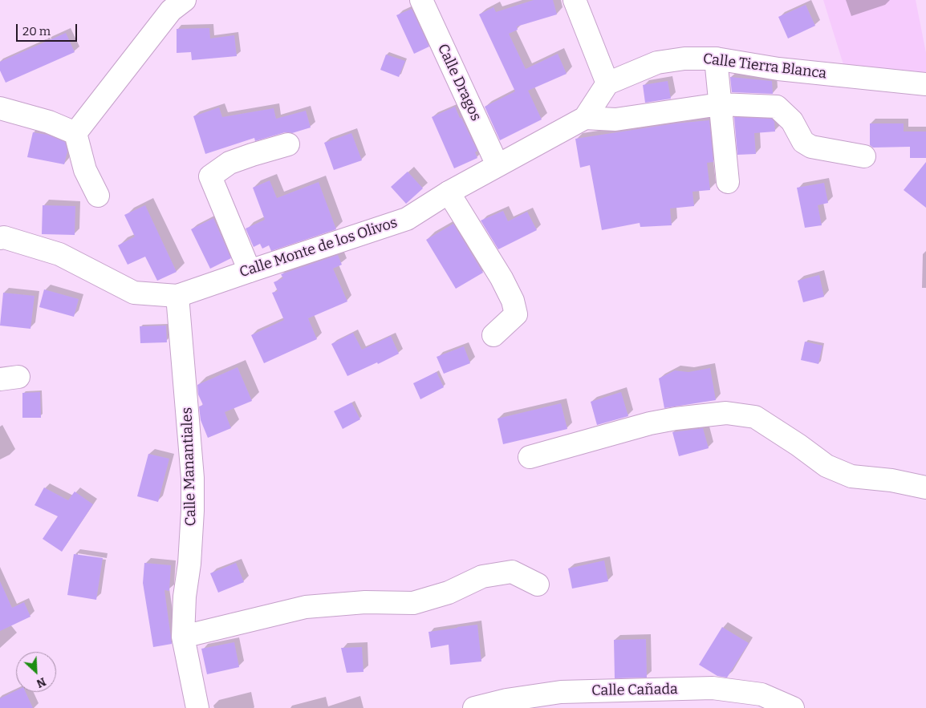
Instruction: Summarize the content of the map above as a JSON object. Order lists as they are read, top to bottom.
{
  "streets": {
    "street": [
      "Calle Tierra Blanca",
      "Calle Dragos",
      "Calle Monte de los Olivos",
      "Calle Manantiales",
      "Calle Cañada"
    ]
  },
  "crossings": [
    ["Calle Tierra Blanca", "Calle Monte de los Olivos"],
    ["Calle Dragos", "Calle Monte de los Olivos"],
    ["Calle Monte de los Olivos", "Calle Manantiales"]
  ],
  "scale_bar": "20 m",
  "north": "bottom right"
}
